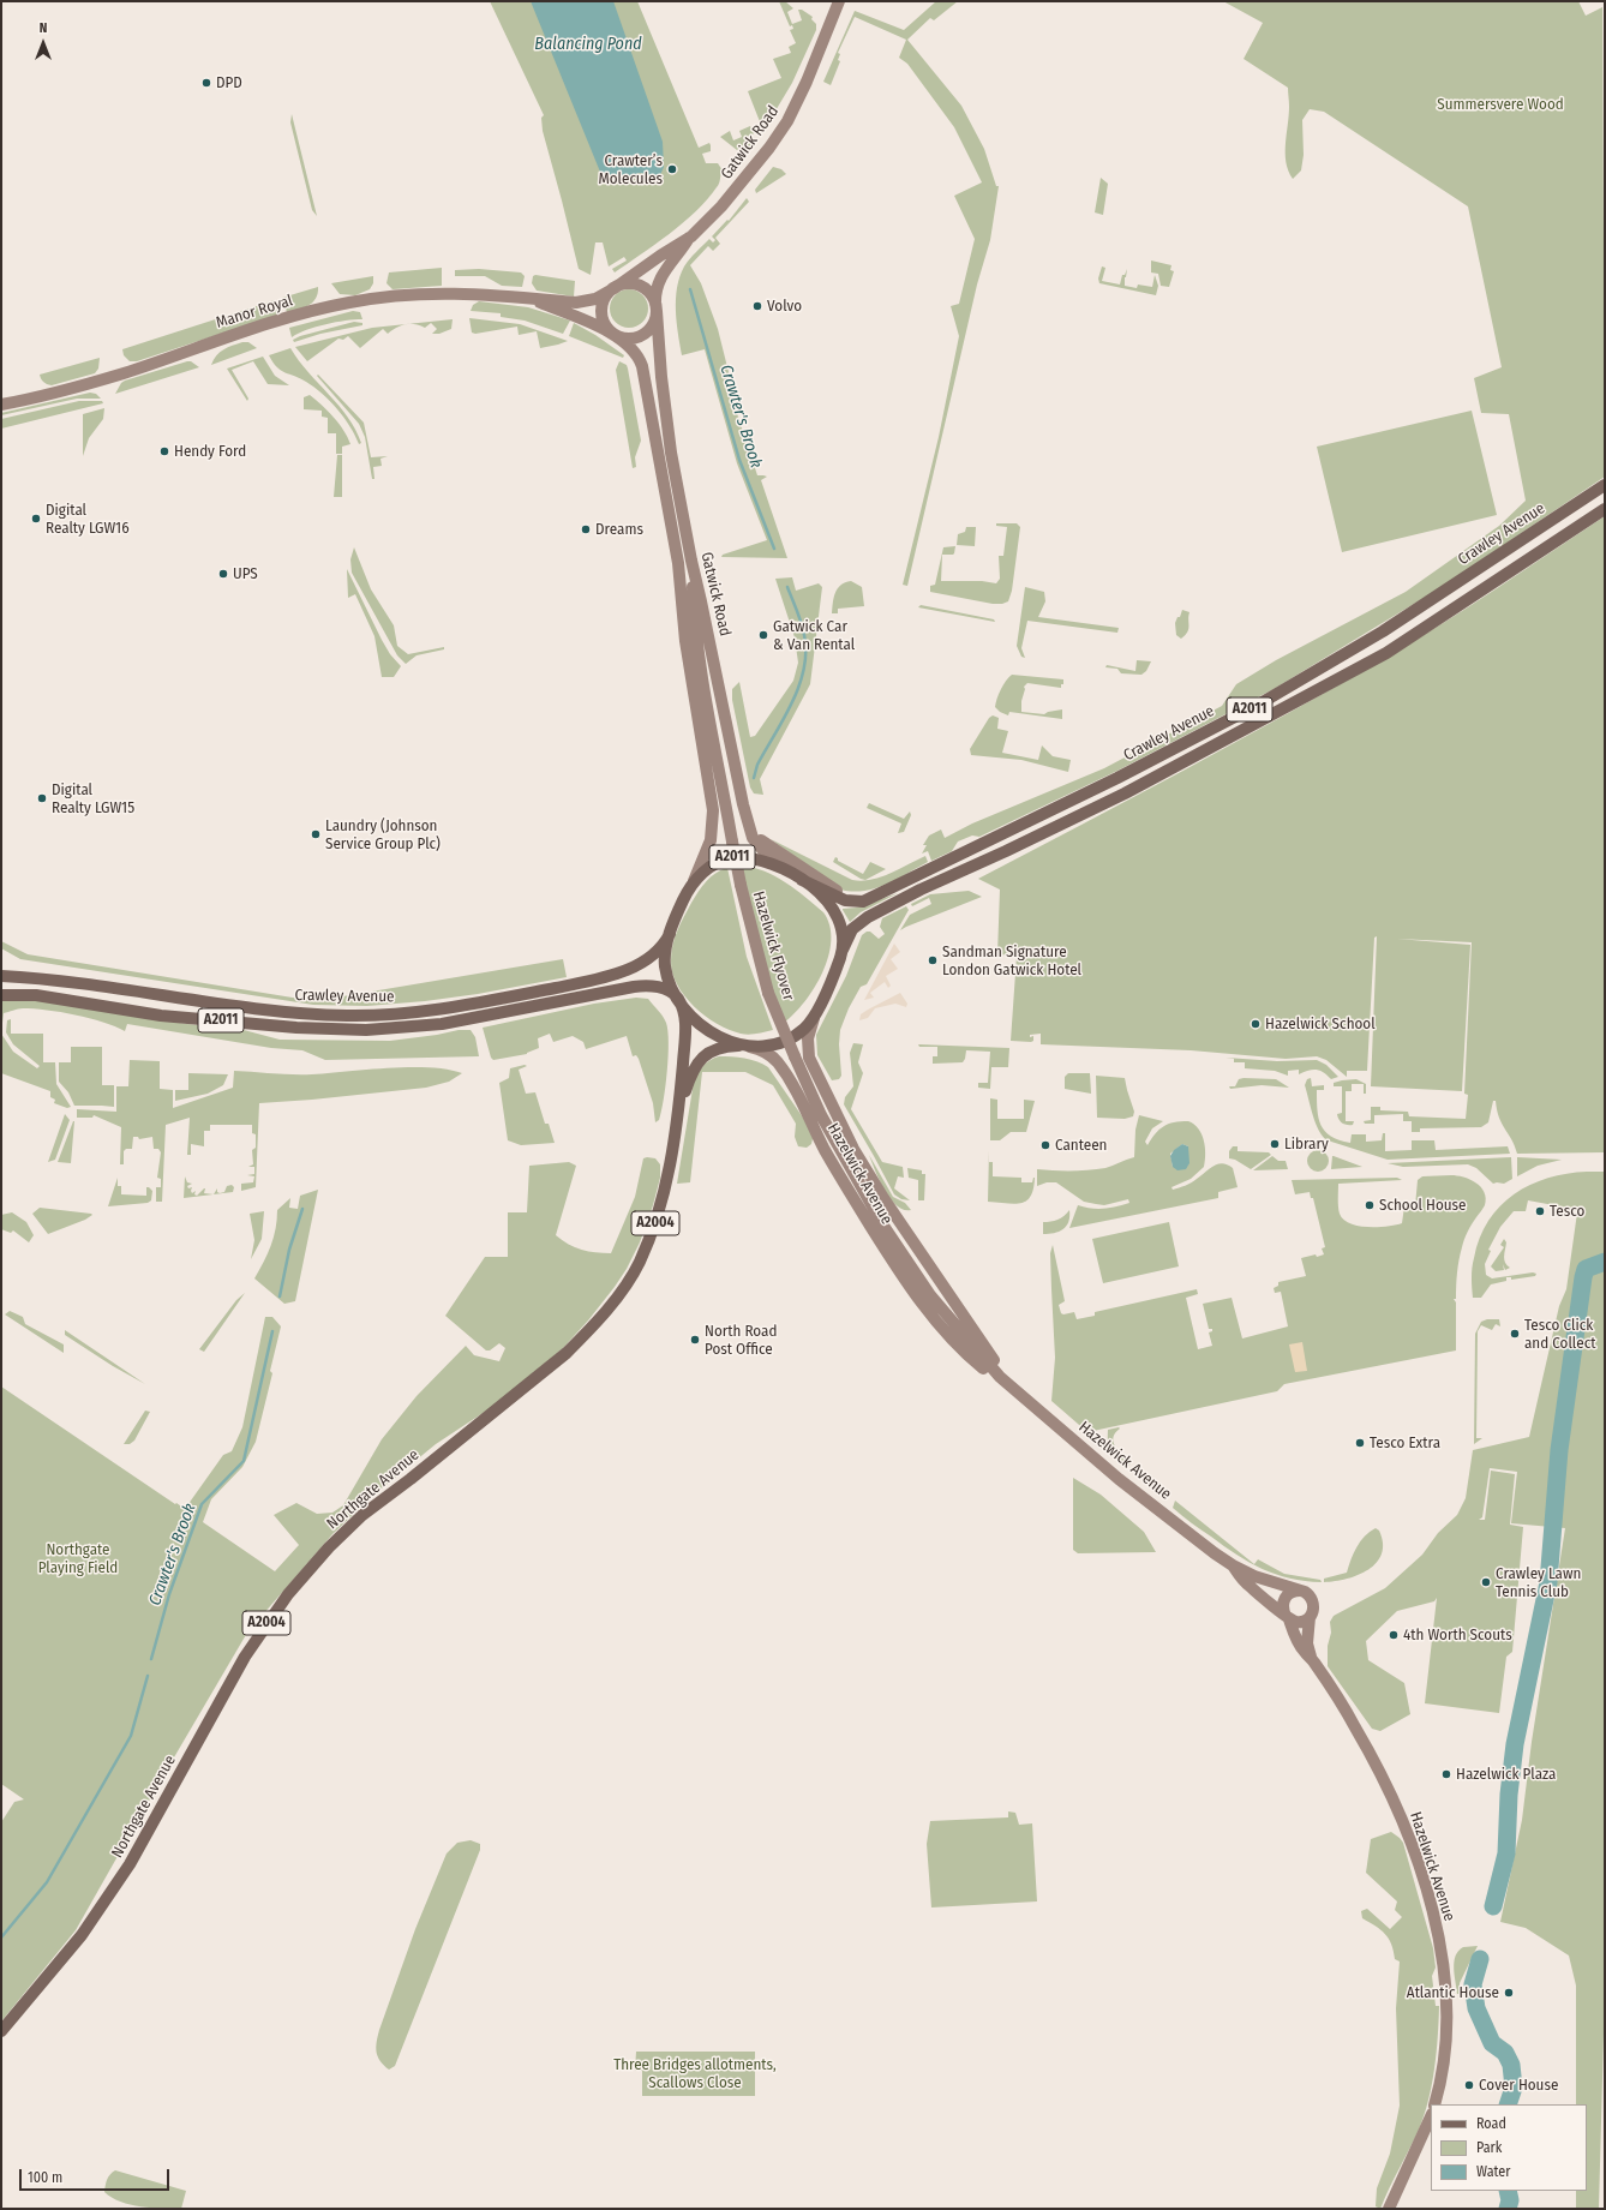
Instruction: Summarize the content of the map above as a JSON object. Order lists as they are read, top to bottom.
{
  "streets": {
    "main road": [
      "Crawley Avenue",
      "A2011",
      "Hazelwick Avenue",
      "A2004",
      "Northgate Avenue"
    ],
    "street": ["Gatwick Road", "Manor Royal", "Hazelwick Flyover"]
  },
  "crossings": [
    ["Gatwick Road", "Manor Royal"],
    ["Gatwick Road", "A2011"],
    ["Gatwick Road", "Hazelwick Flyover"],
    ["Gatwick Road", "Hazelwick Avenue"],
    ["Crawley Avenue", "Hazelwick Avenue"],
    ["Crawley Avenue", "Northgate Avenue"],
    ["A2011", "Hazelwick Avenue"],
    ["Hazelwick Flyover", "Hazelwick Avenue"],
    ["Hazelwick Avenue", "Northgate Avenue"]
  ],
  "water": ["Balancing Pond", "Crawter's Brook"],
  "parks": ["Summersvere Wood", "Northgate Playing Field", "Three Bridges allotments, Scallows Close"],
  "places": [
    "DPD",
    "Crawter’s Molecules",
    "Volvo",
    "Hendy Ford",
    "Digital Realty LGW16",
    "Dreams",
    "UPS",
    "Gatwick Car & Van Rental",
    "Digital Realty LGW15",
    "Laundry (Johnson Service Group Plc)",
    "Sandman Signature London Gatwick Hotel",
    "Hazelwick School",
    "Library",
    "Canteen",
    "School House",
    "Tesco",
    "Tesco Click and Collect",
    "North Road Post Office",
    "Tesco Extra",
    "Crawley Lawn Tennis Club",
    "4th Worth Scouts",
    "Hazelwick Plaza",
    "Atlantic House",
    "Cover House"
  ],
  "legend": ["Road", "Park", "Water"],
  "scale_bar": "100 m",
  "north": "top"
}
